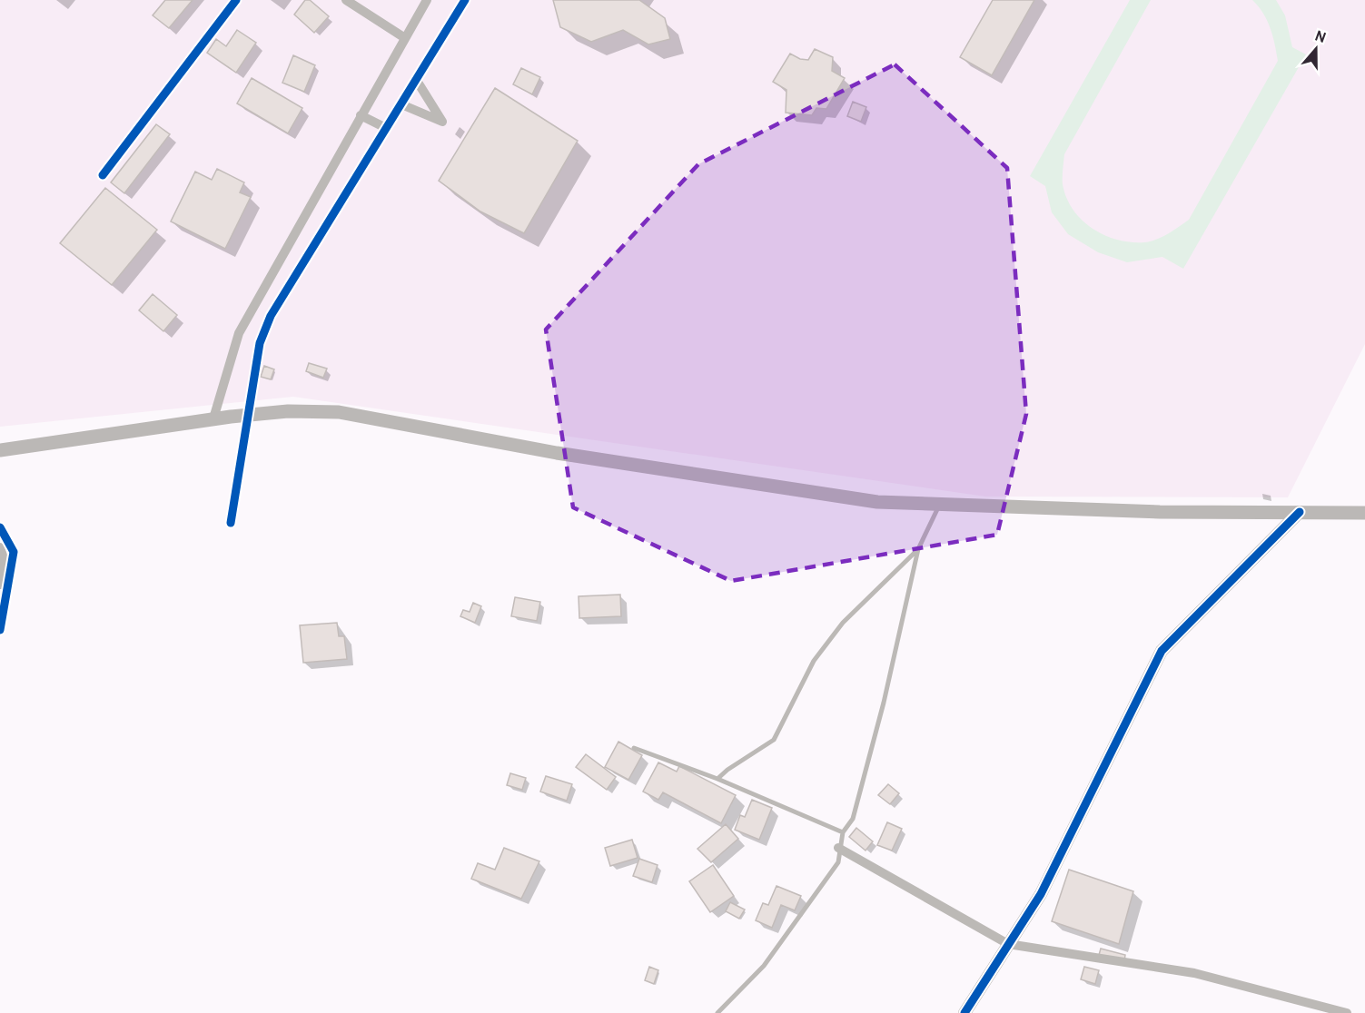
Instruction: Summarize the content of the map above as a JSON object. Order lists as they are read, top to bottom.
{
  "north": "top"
}
